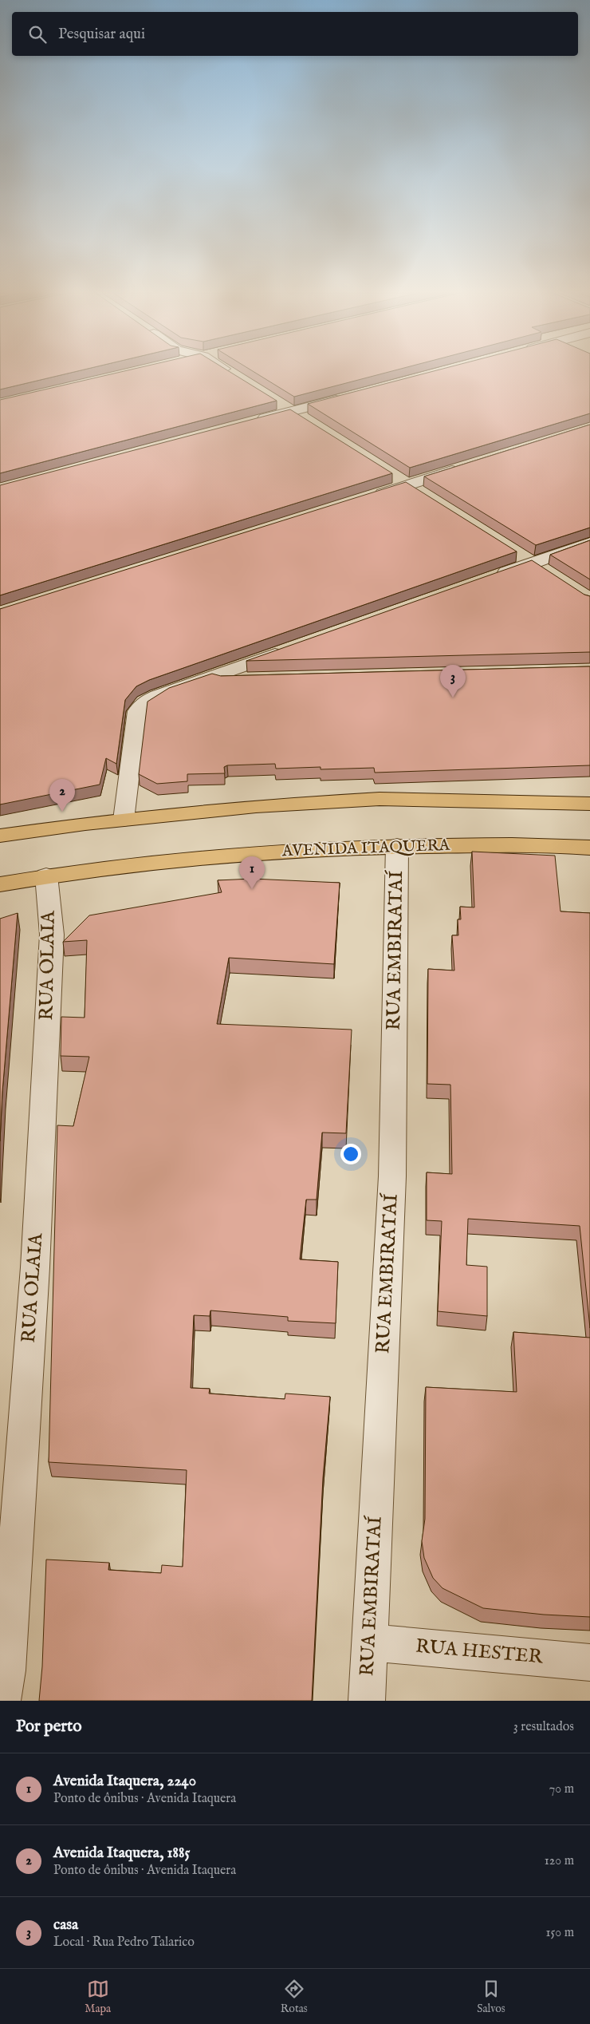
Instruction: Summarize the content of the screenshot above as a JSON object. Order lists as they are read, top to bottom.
{
  "streets": {
    "main road": ["AVENIDA ITAQUERA"],
    "street": ["RUA EMBIRATAÍ", "RUA OLAIA", "RUA HESTER"]
  },
  "crossings": [
    ["AVENIDA ITAQUERA", "RUA EMBIRATAÍ"],
    ["AVENIDA ITAQUERA", "RUA OLAIA"],
    ["RUA EMBIRATAÍ", "RUA HESTER"]
  ],
  "page": {
    "search": "Pesquisar aqui",
    "pins": ["3", "2", "1"],
    "heading": ["Por perto", "3 resultados"],
    "list": [
      {
        "mark": "1",
        "name": "Avenida Itaquera, 2240",
        "note": "Ponto de ônibus · Avenida Itaquera",
        "value": "70 m"
      },
      {
        "mark": "2",
        "name": "Avenida Itaquera, 1885",
        "note": "Ponto de ônibus · Avenida Itaquera",
        "value": "120 m"
      },
      {
        "mark": "3",
        "name": "casa",
        "note": "Local · Rua Pedro Talarico",
        "value": "150 m"
      }
    ],
    "nav": ["Mapa", "Rotas", "Salvos"]
  }
}
